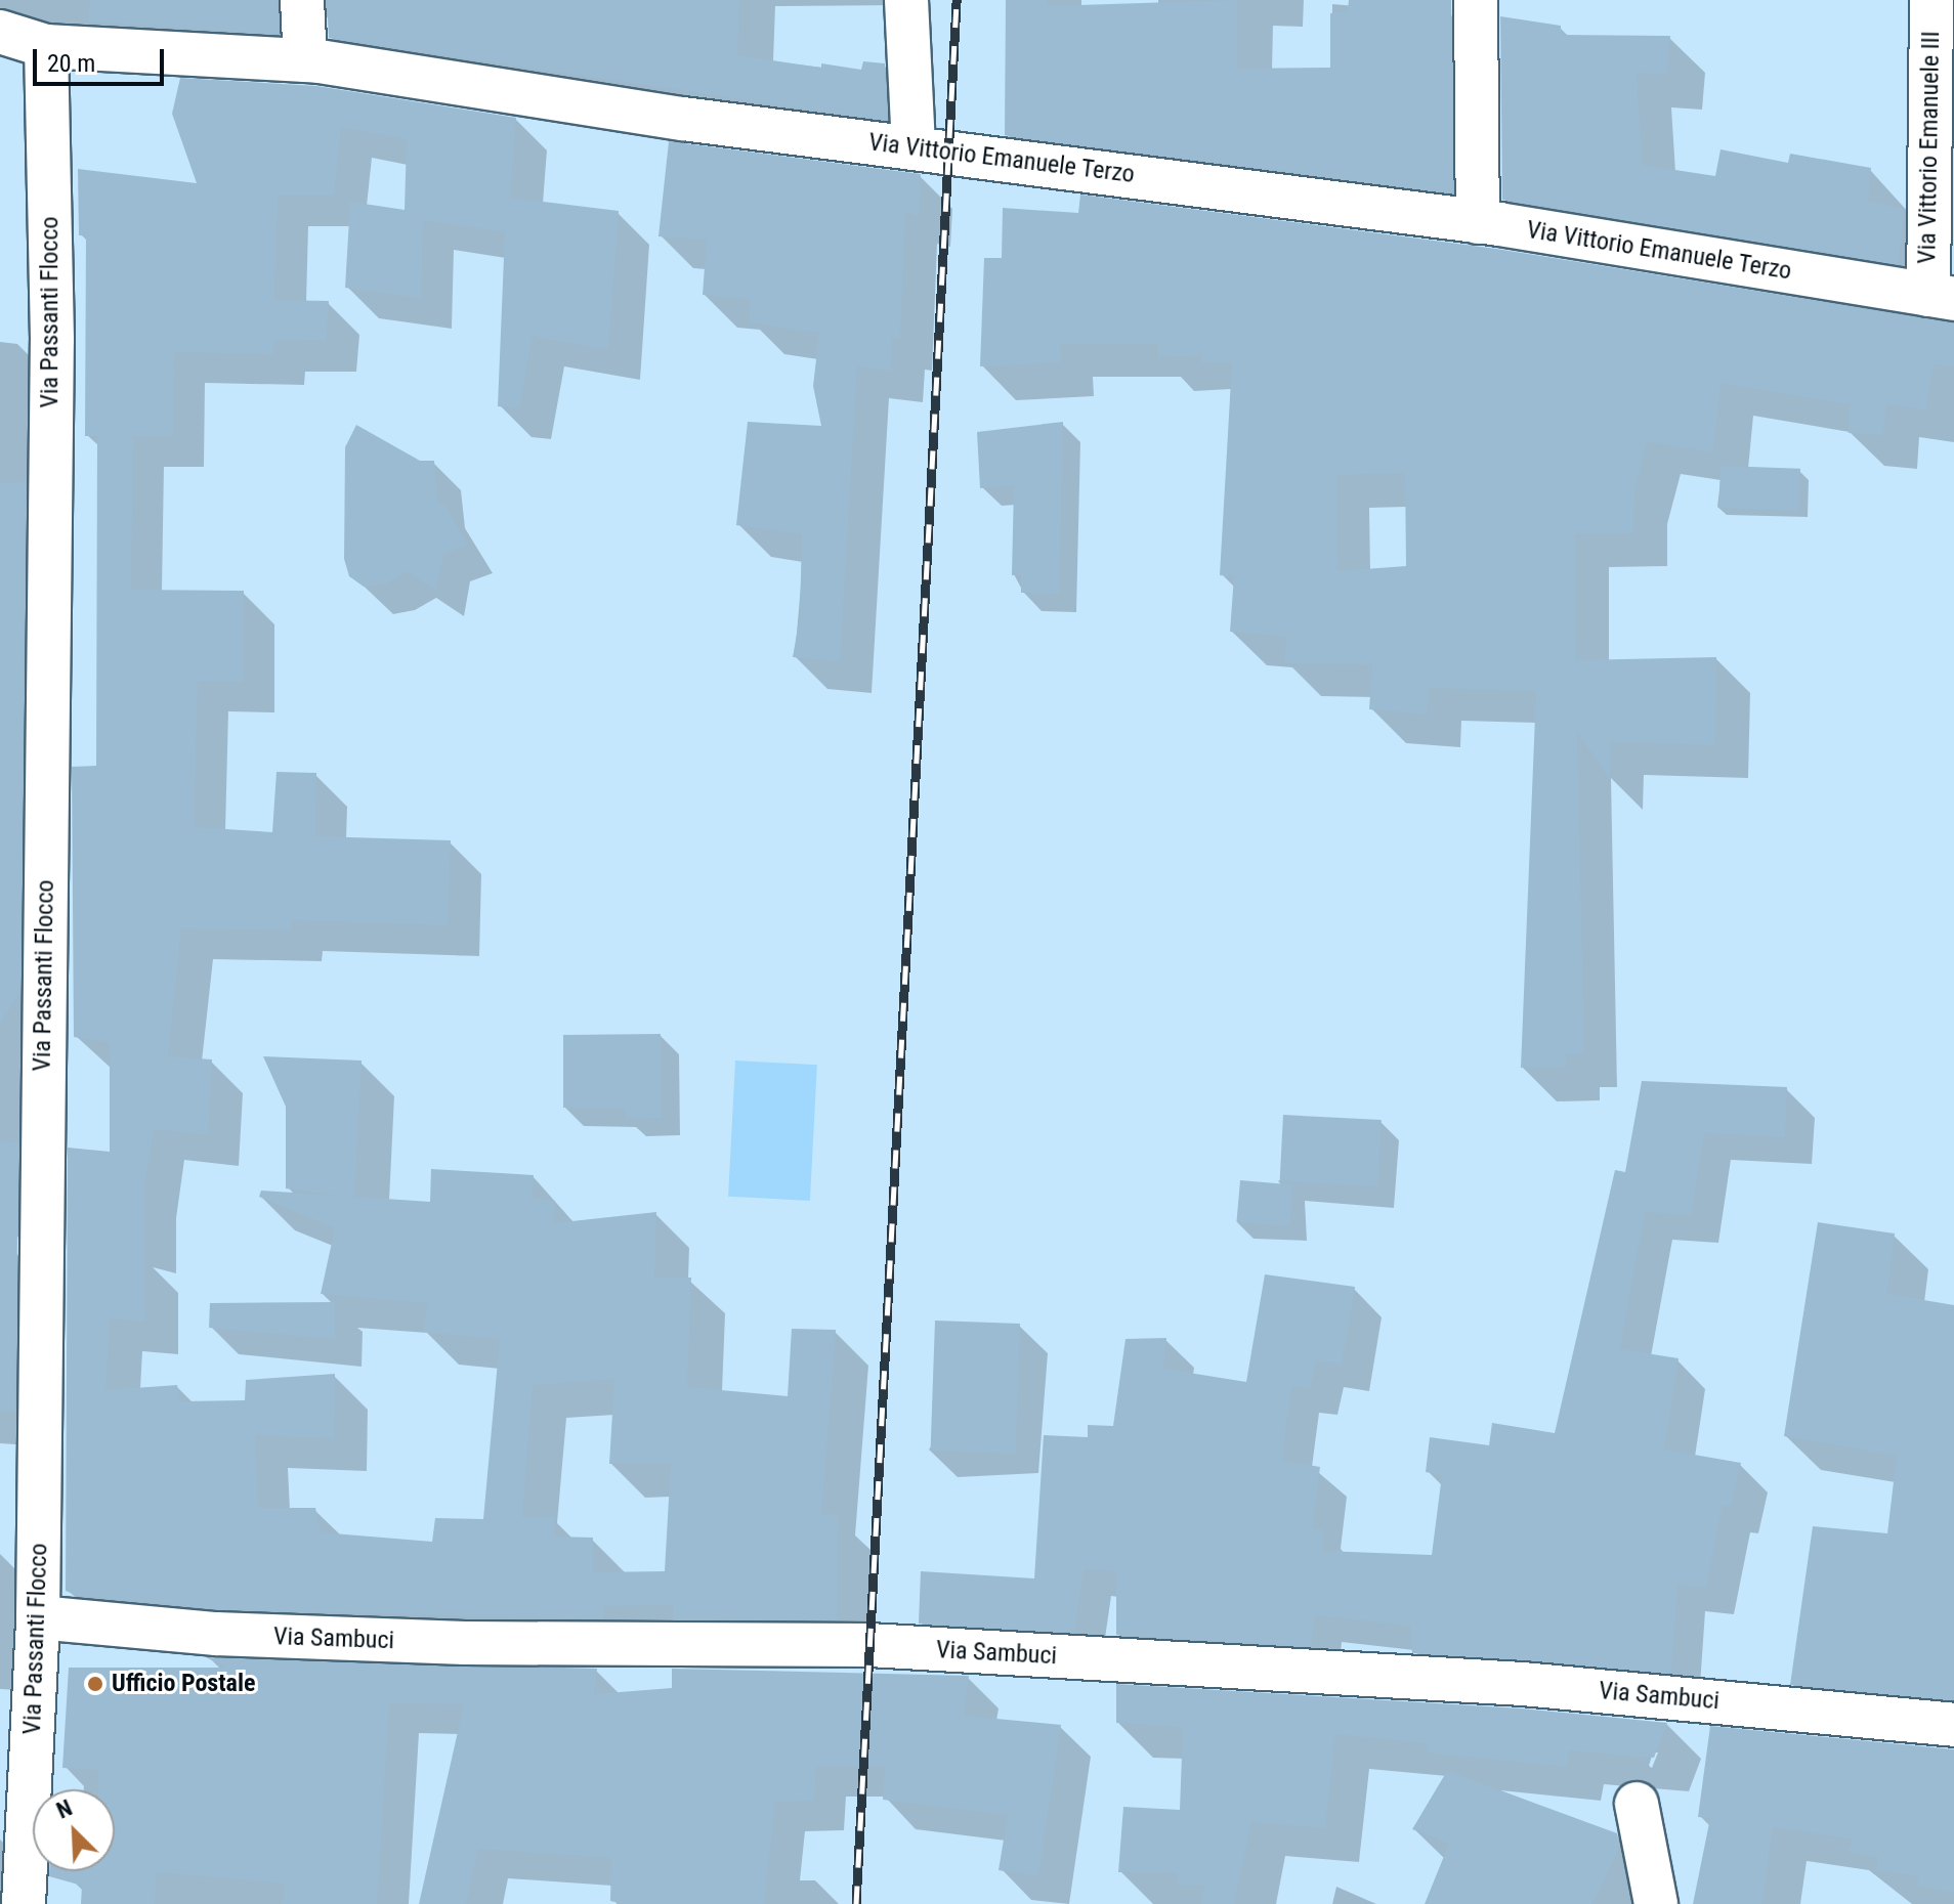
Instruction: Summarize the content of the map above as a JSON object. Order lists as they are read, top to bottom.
{
  "streets": {
    "street": [
      "Via Vittorio Emanuele III",
      "Via Vittorio Emanuele Terzo",
      "Via Passanti Flocco",
      "Via Sambuci"
    ]
  },
  "crossings": [
    ["Via Vittorio Emanuele III", "Via Vittorio Emanuele Terzo"],
    ["Via Vittorio Emanuele Terzo", "Via Passanti Flocco"],
    ["Via Passanti Flocco", "Via Sambuci"]
  ],
  "places": ["Ufficio Postale"],
  "scale_bar": "20 m",
  "north": "top left"
}
